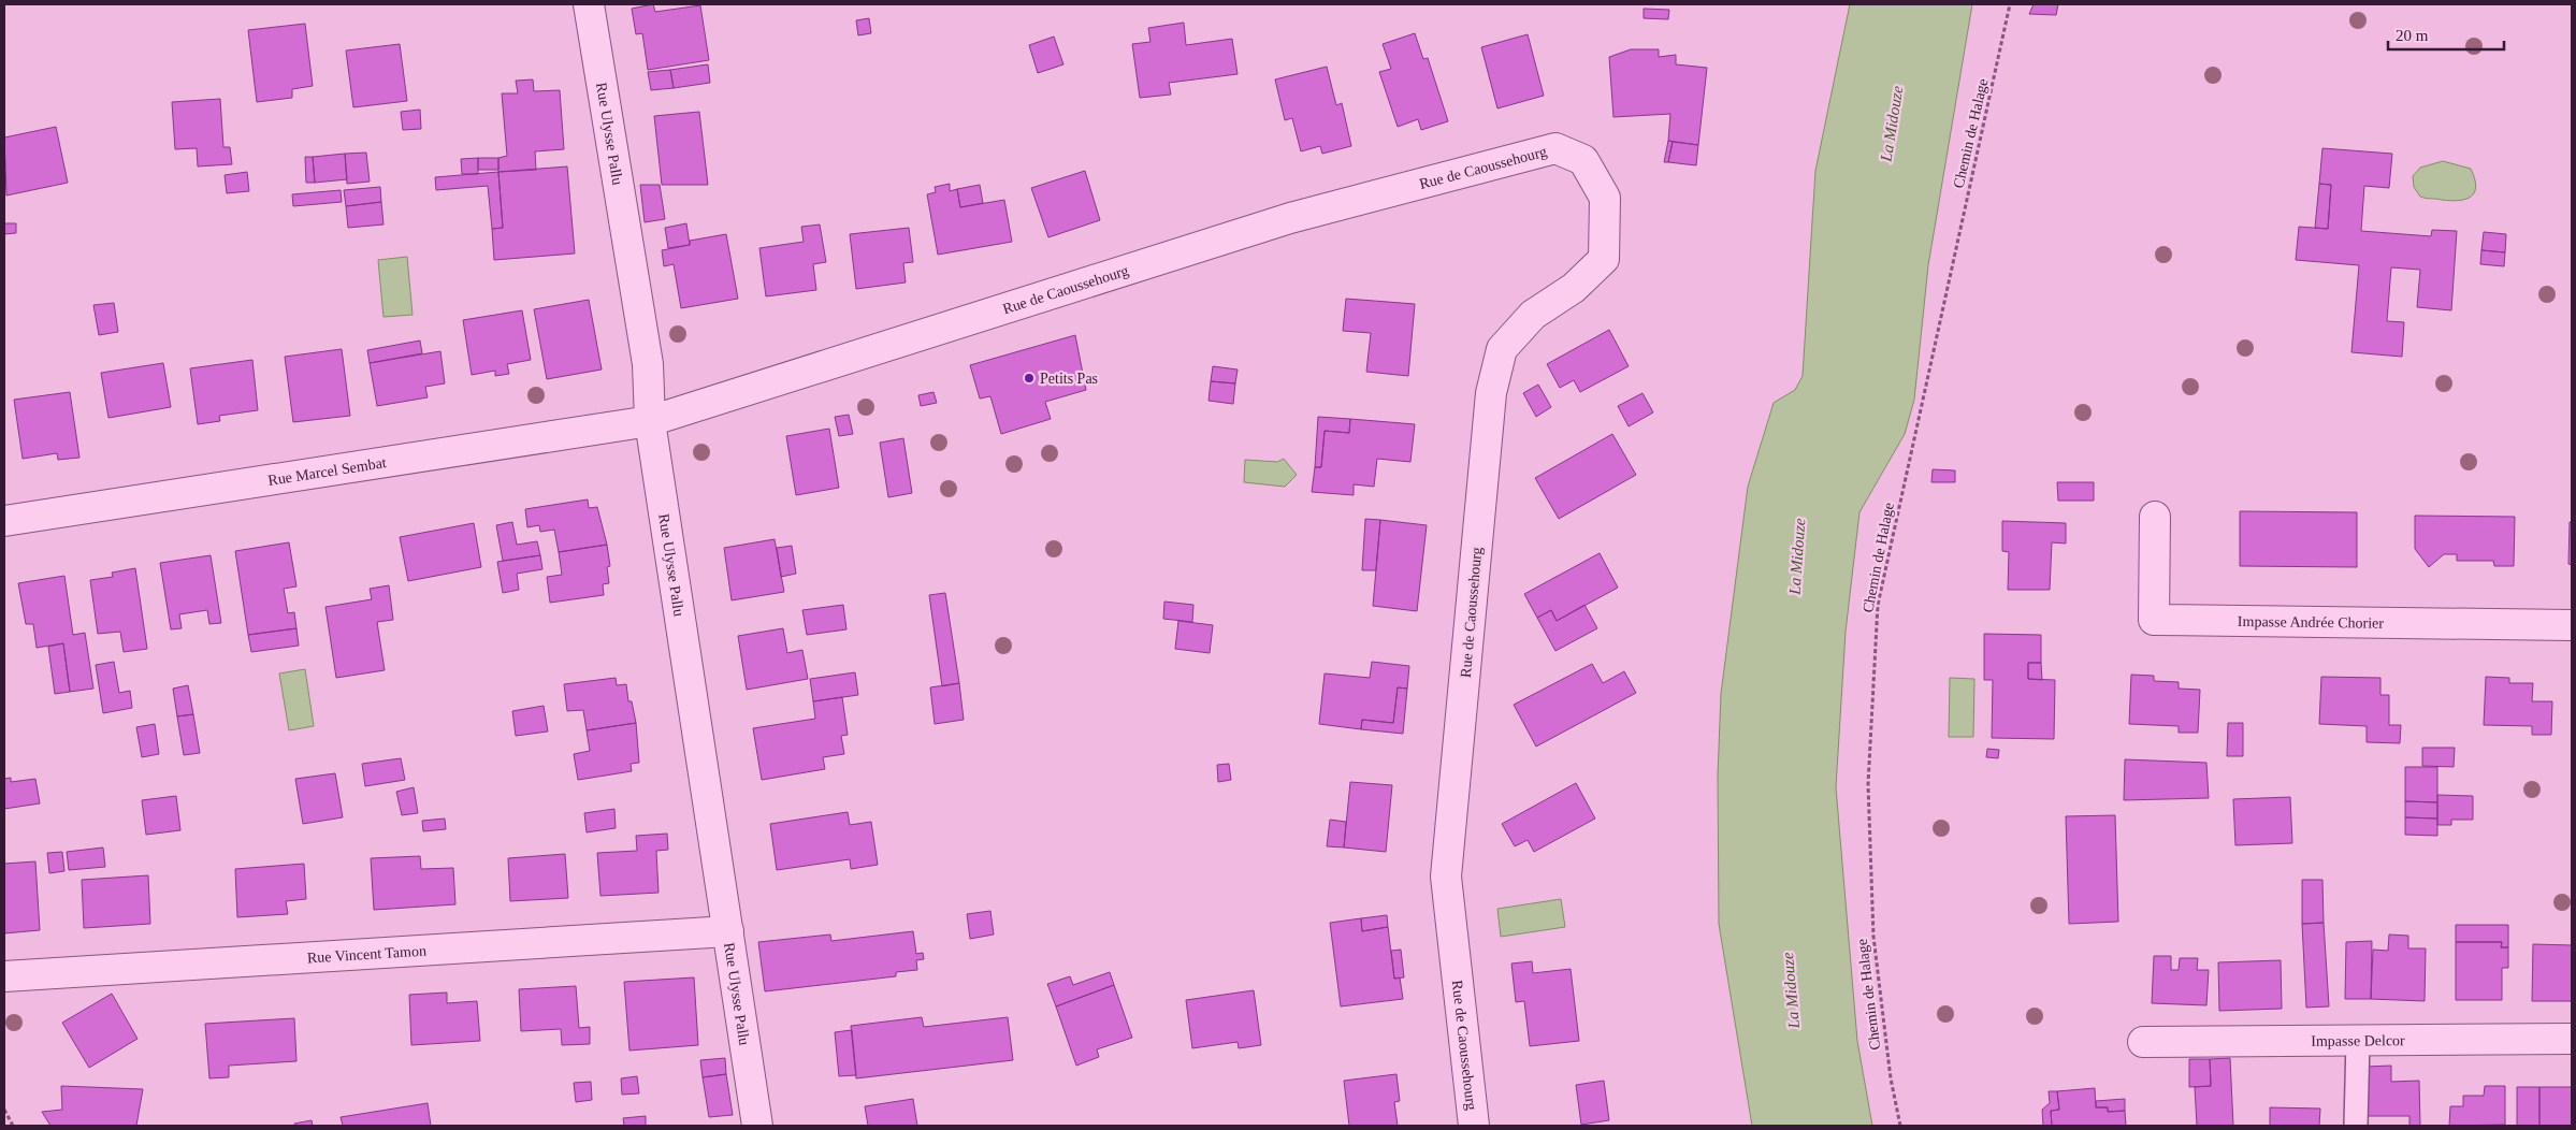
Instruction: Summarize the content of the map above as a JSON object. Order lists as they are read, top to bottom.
{
  "streets": {
    "street": [
      "Rue Ulysse Pallu",
      "Rue de Caoussehourg",
      "Rue Marcel Sembat",
      "Impasse Andrée Chorier",
      "Rue Vincent Tamon",
      "Impasse Delcor"
    ],
    "path": ["Chemin de Halage"]
  },
  "crossings": [
    ["Rue Ulysse Pallu", "Rue de Caoussehourg"],
    ["Rue Ulysse Pallu", "Rue Marcel Sembat"],
    ["Rue Ulysse Pallu", "Rue Vincent Tamon"],
    ["Rue de Caoussehourg", "Rue Marcel Sembat"]
  ],
  "water": ["La Midouze"],
  "places": ["Petits Pas"],
  "scale_bar": "20 m"
}
